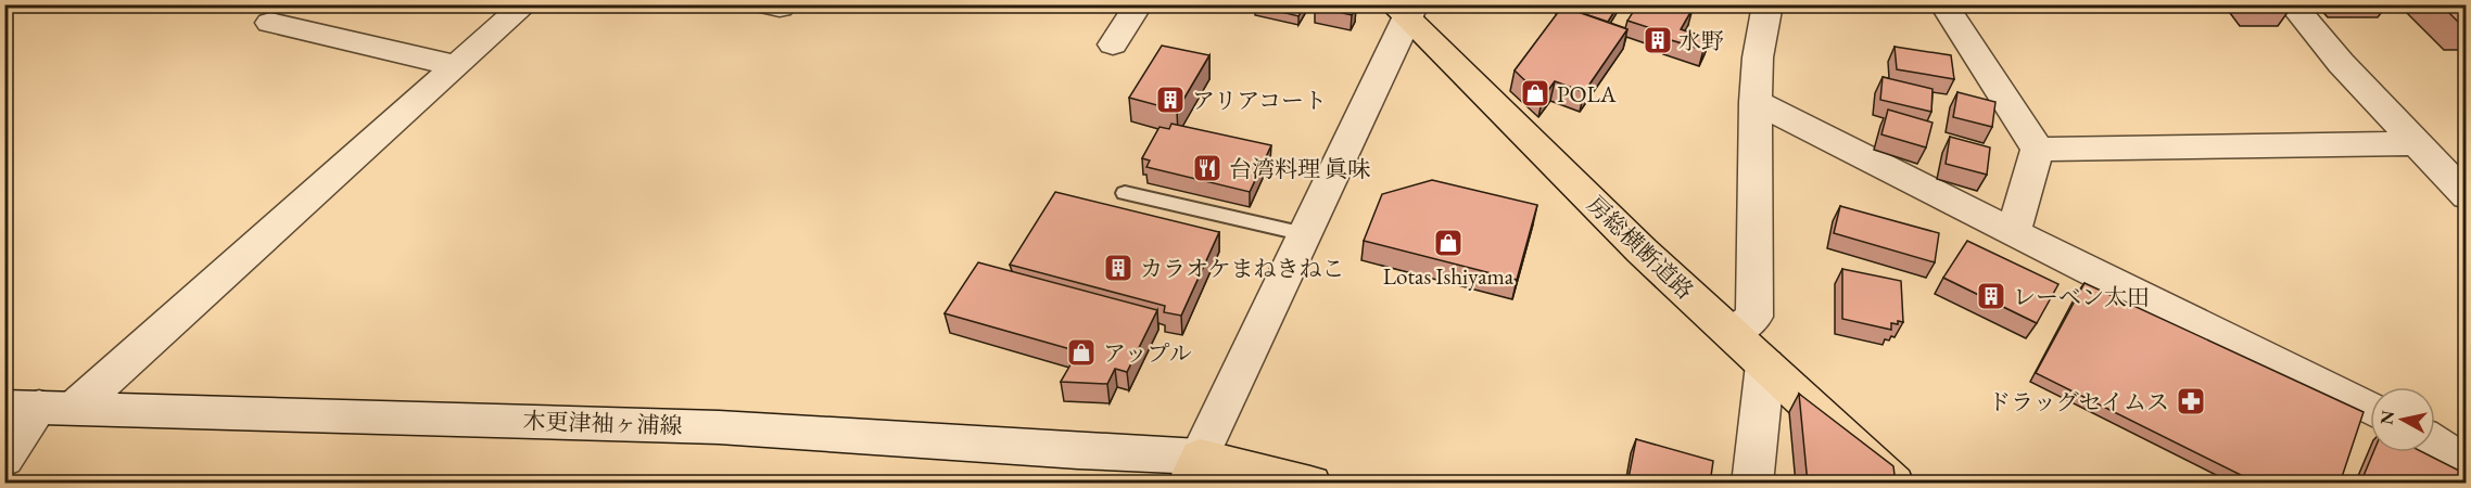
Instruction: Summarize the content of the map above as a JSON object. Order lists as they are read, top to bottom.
{
  "streets": {
    "main road": ["房総横断道路"],
    "street": ["木更津袖ヶ浦線"]
  },
  "places": {
    "building": [
      "水野",
      "アリアコート",
      "カラオケまねきねこ",
      "レーベン太田"
    ],
    "shop": ["POLA", "Lotas Ishiyama", "アップル"],
    "restaurant": ["台湾料理 眞味"],
    "pharmacy": ["ドラッグセイムス"]
  },
  "north": "left"
}
